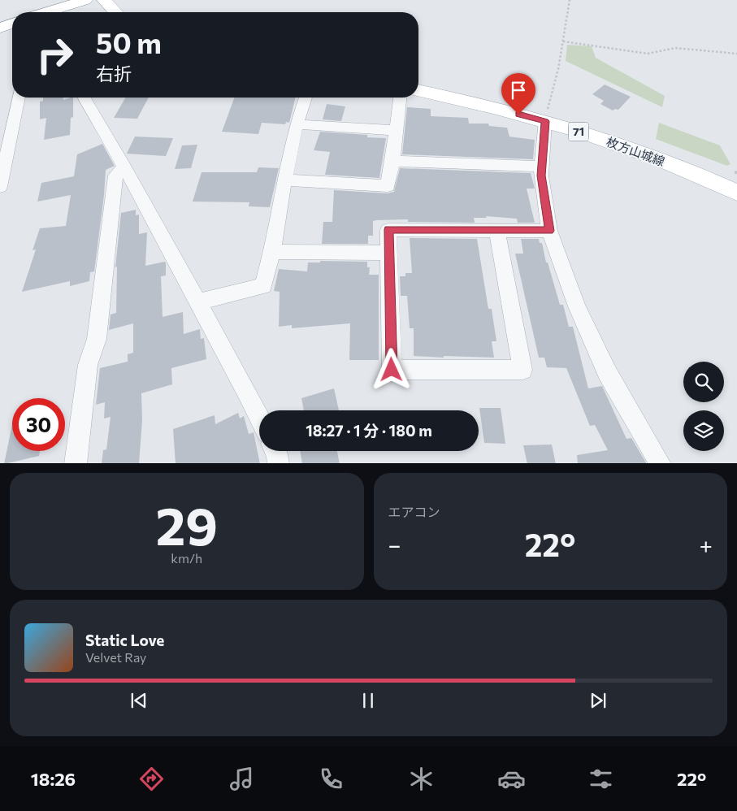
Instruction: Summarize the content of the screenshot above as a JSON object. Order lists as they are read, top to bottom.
{
  "streets": {
    "main road": ["71", "枚方山城線"]
  },
  "page": {
    "turn": ["50 m", "右折"],
    "limit": "30",
    "trip": "18:27 · 1 分 · 180 m",
    "tile": [
      ["29", "km/h"],
      "エアコン"
    ],
    "heat": ["−", "22°", "+"],
    "song": ["Static Love", "Velvet Ray"],
    "tabs": ["18:26", "22°"]
  }
}
